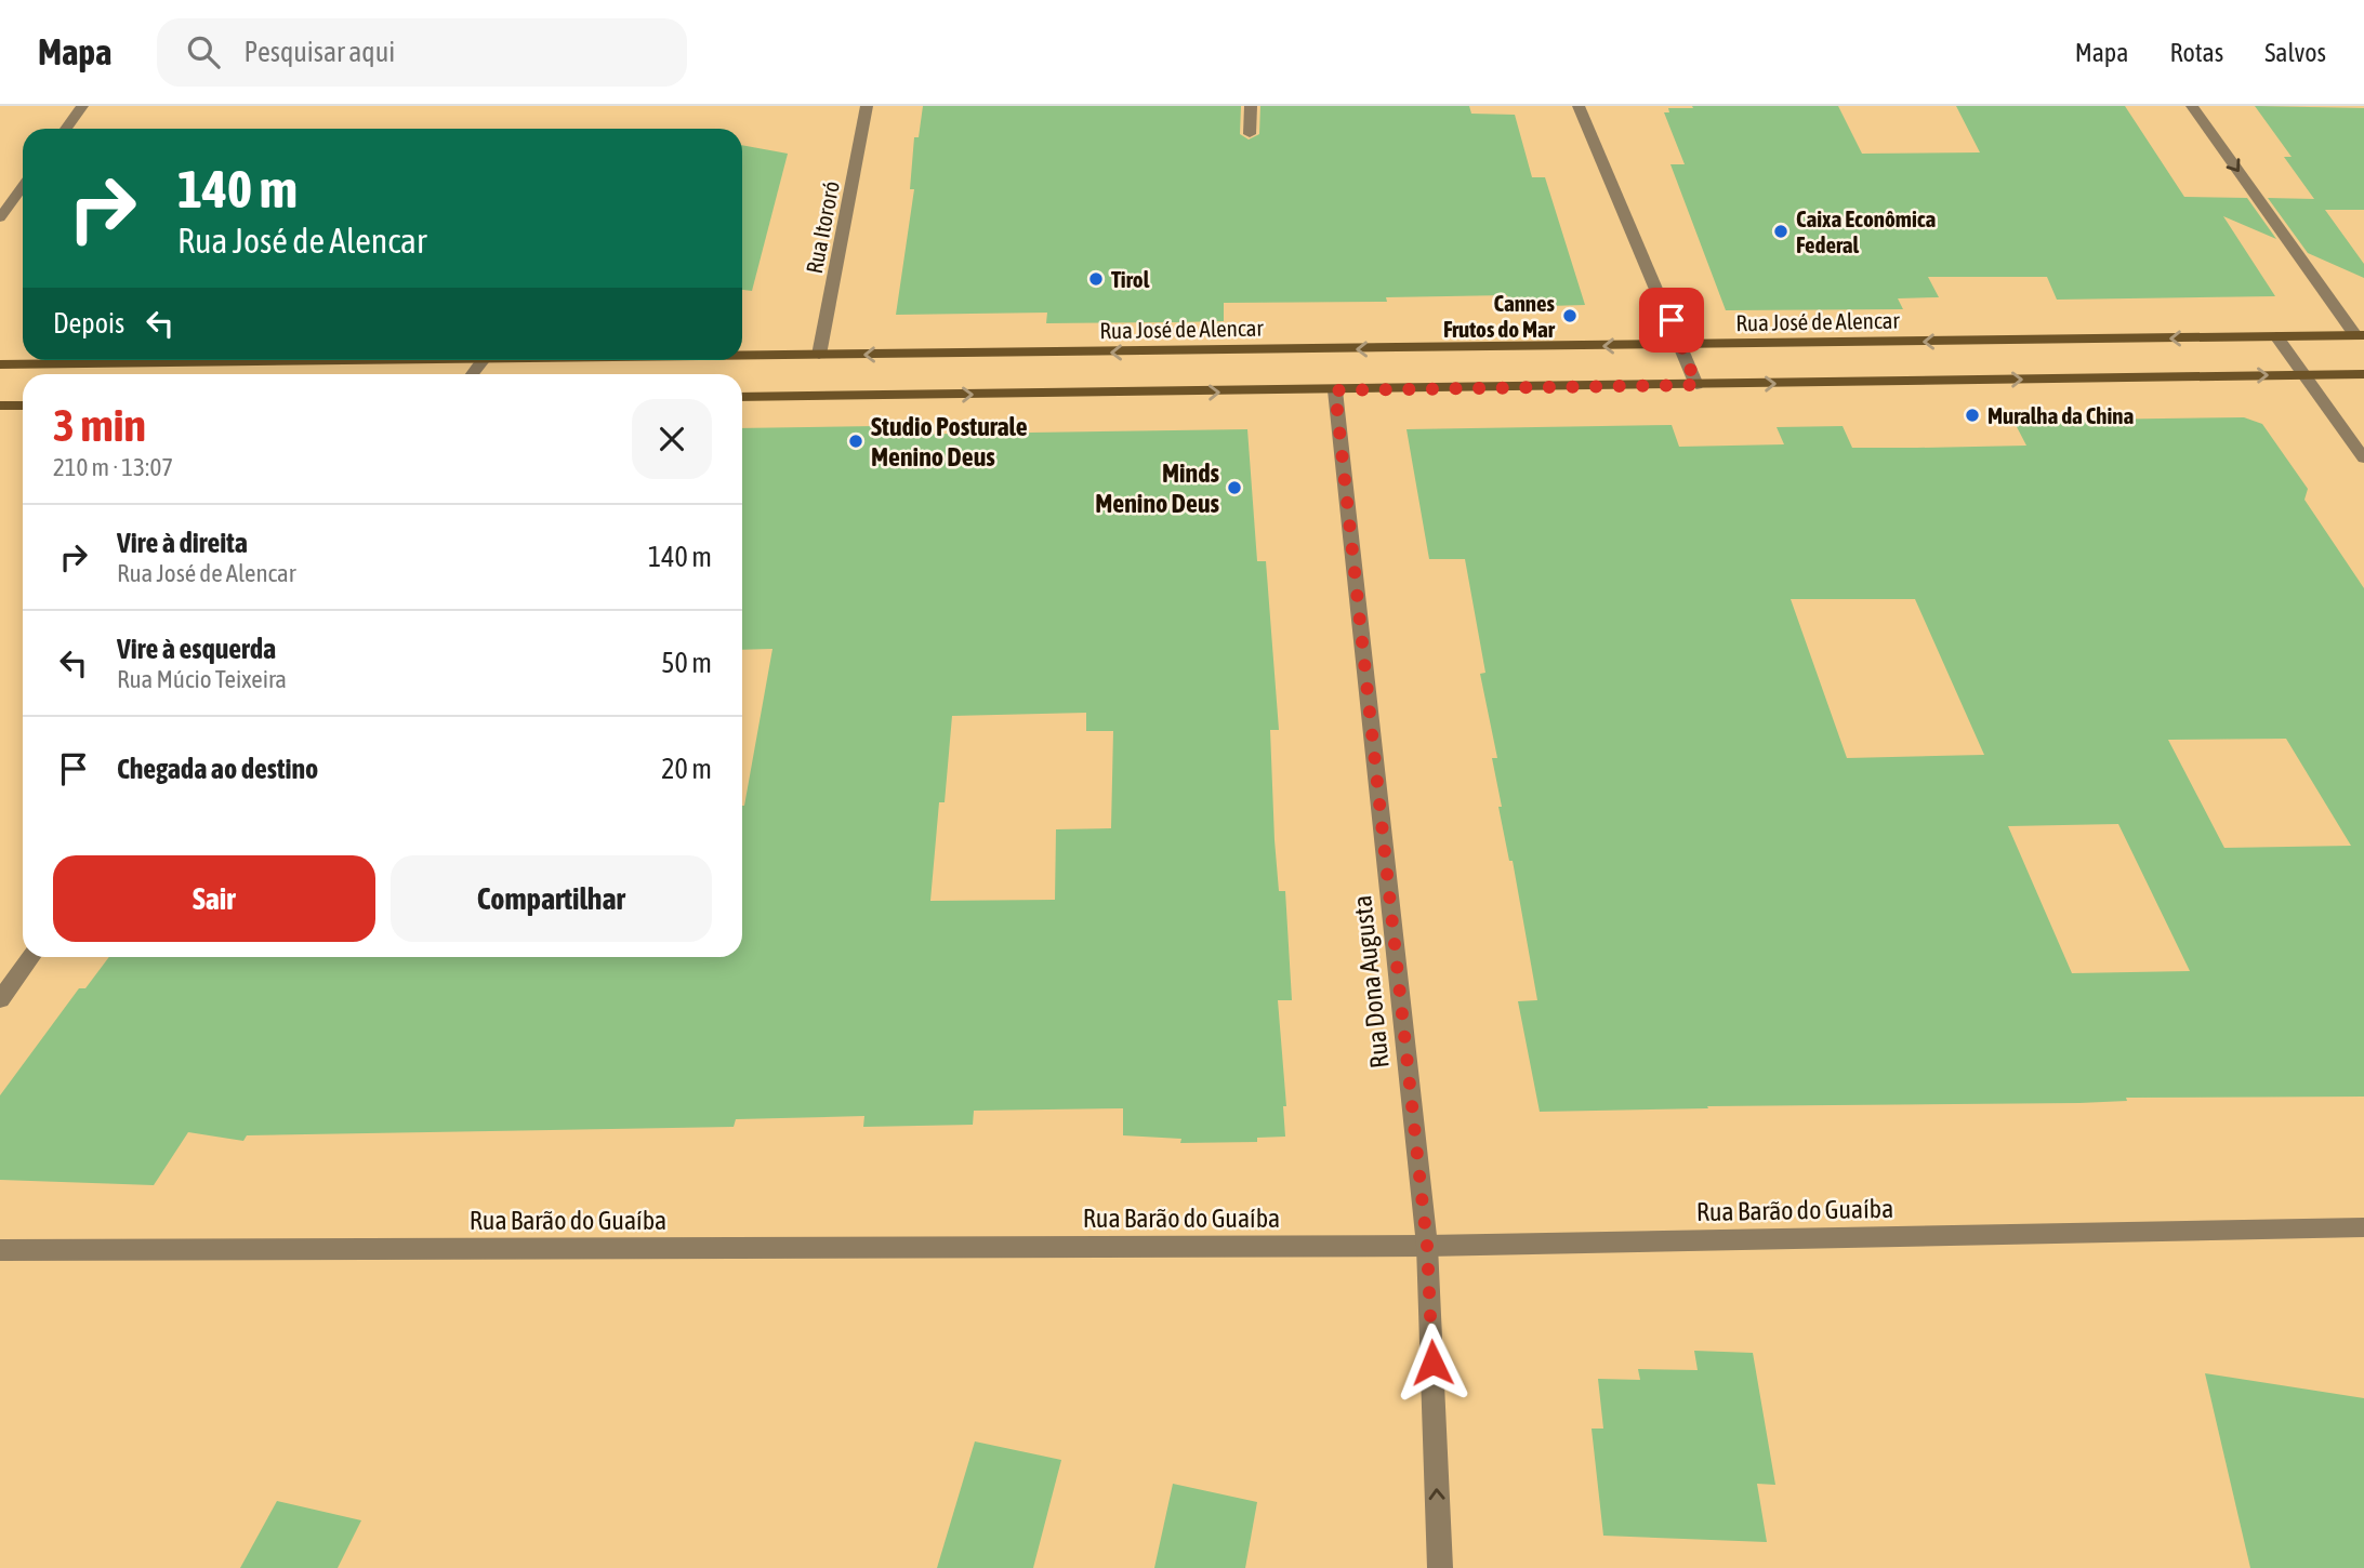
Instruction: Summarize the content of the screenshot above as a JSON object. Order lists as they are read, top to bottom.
{
  "streets": {
    "main road": ["Rua José de Alencar"],
    "street": ["Rua Itororó", "Rua Dona Augusta", "Rua Barão do Guaíba"]
  },
  "crossings": [
    ["Rua Itororó", "Rua José de Alencar"],
    ["Rua Dona Augusta", "Rua Barão do Guaíba"]
  ],
  "places": [
    "Caixa Econômica Federal",
    "Tirol",
    "Cannes Frutos do Mar",
    "Muralha da China",
    "Studio Posturale Menino Deus",
    "Minds Menino Deus"
  ],
  "page": {
    "header": "Mapa",
    "search": "Pesquisar aqui",
    "nav": ["Mapa", "Rotas", "Salvos"],
    "turn": ["140 m", "Rua José de Alencar"],
    "then": "Depois",
    "heading": ["3 min", "210 m · 13:07"],
    "list": [
      {
        "name": "Vire à direita",
        "note": "Rua José de Alencar",
        "value": "140 m"
      },
      {
        "name": "Vire à esquerda",
        "note": "Rua Múcio Teixeira",
        "value": "50 m"
      },
      {
        "name": "Chegada ao destino",
        "value": "20 m"
      }
    ],
    "buttons": ["Sair", "Compartilhar"]
  }
}
